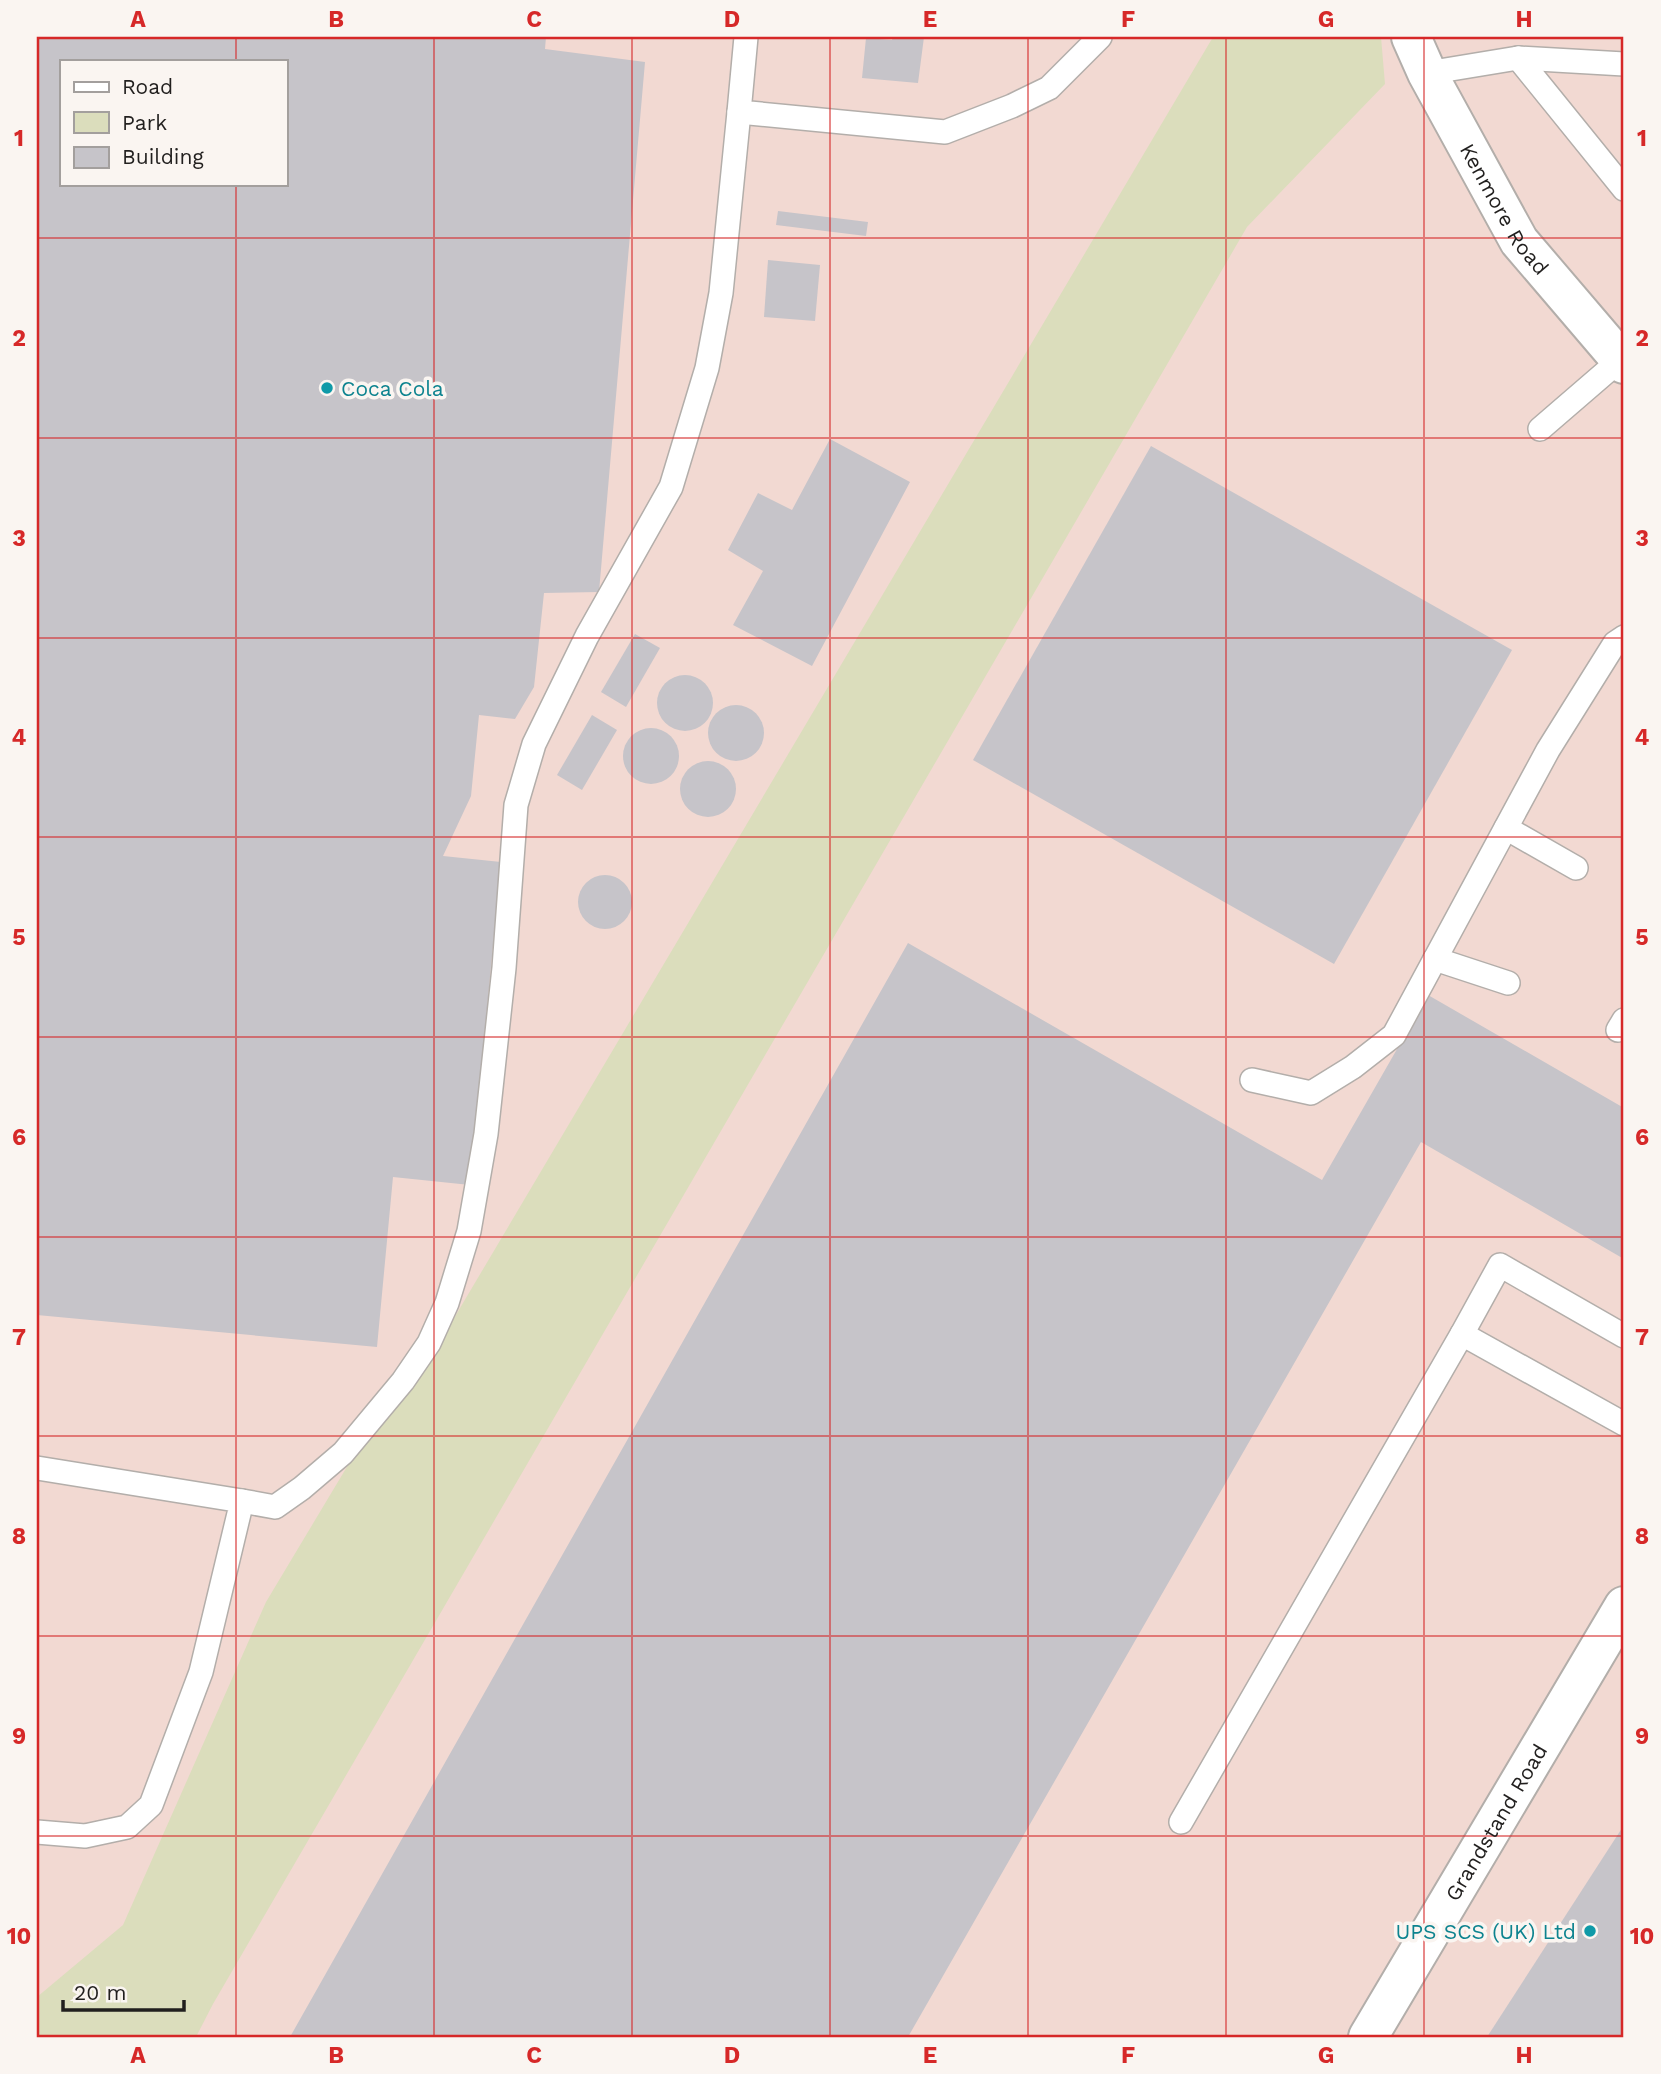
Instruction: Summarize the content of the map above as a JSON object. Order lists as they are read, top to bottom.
{
  "streets": {
    "street": ["Kenmore Road", "Grandstand Road"]
  },
  "places": ["Coca Cola", "UPS SCS (UK) Ltd"],
  "legend": ["Road", "Park", "Building"],
  "scale_bar": "20 m",
  "grid": {
    "columns": [
      "A",
      "B",
      "C",
      "D",
      "E",
      "F",
      "G",
      "H"
    ],
    "rows": [
      "1",
      "2",
      "3",
      "4",
      "5",
      "6",
      "7",
      "8",
      "9",
      "10"
    ]
  }
}
